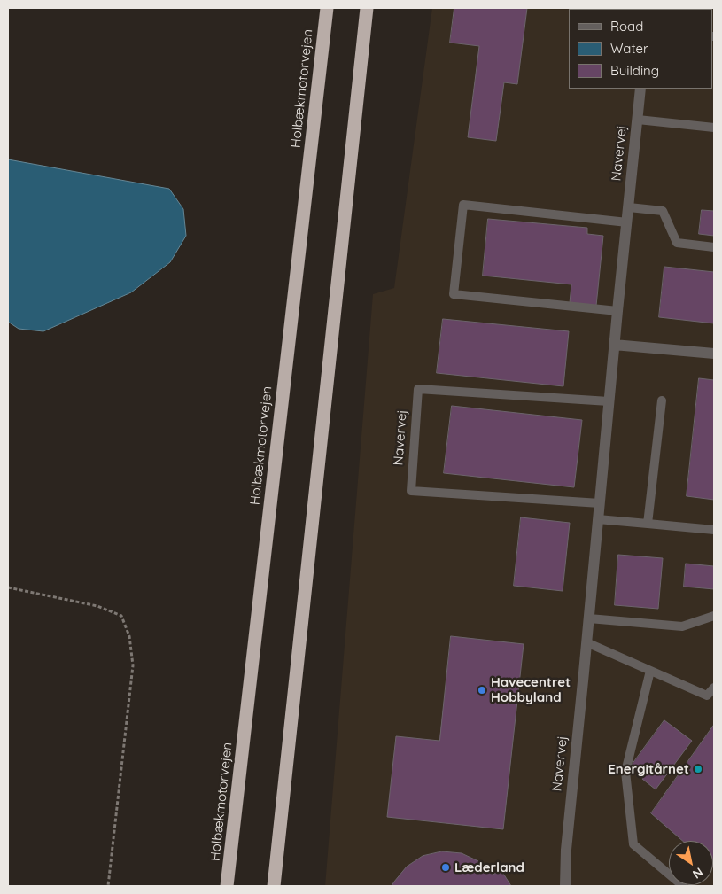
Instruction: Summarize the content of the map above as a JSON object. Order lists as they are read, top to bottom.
{
  "streets": {
    "highway": ["Holbækmotorvejen"],
    "street": ["Navervej"]
  },
  "places": ["Havecentret Hobbyland", "Energitårnet", "Læderland"],
  "legend": ["Road", "Water", "Building"],
  "north": "bottom right"
}
